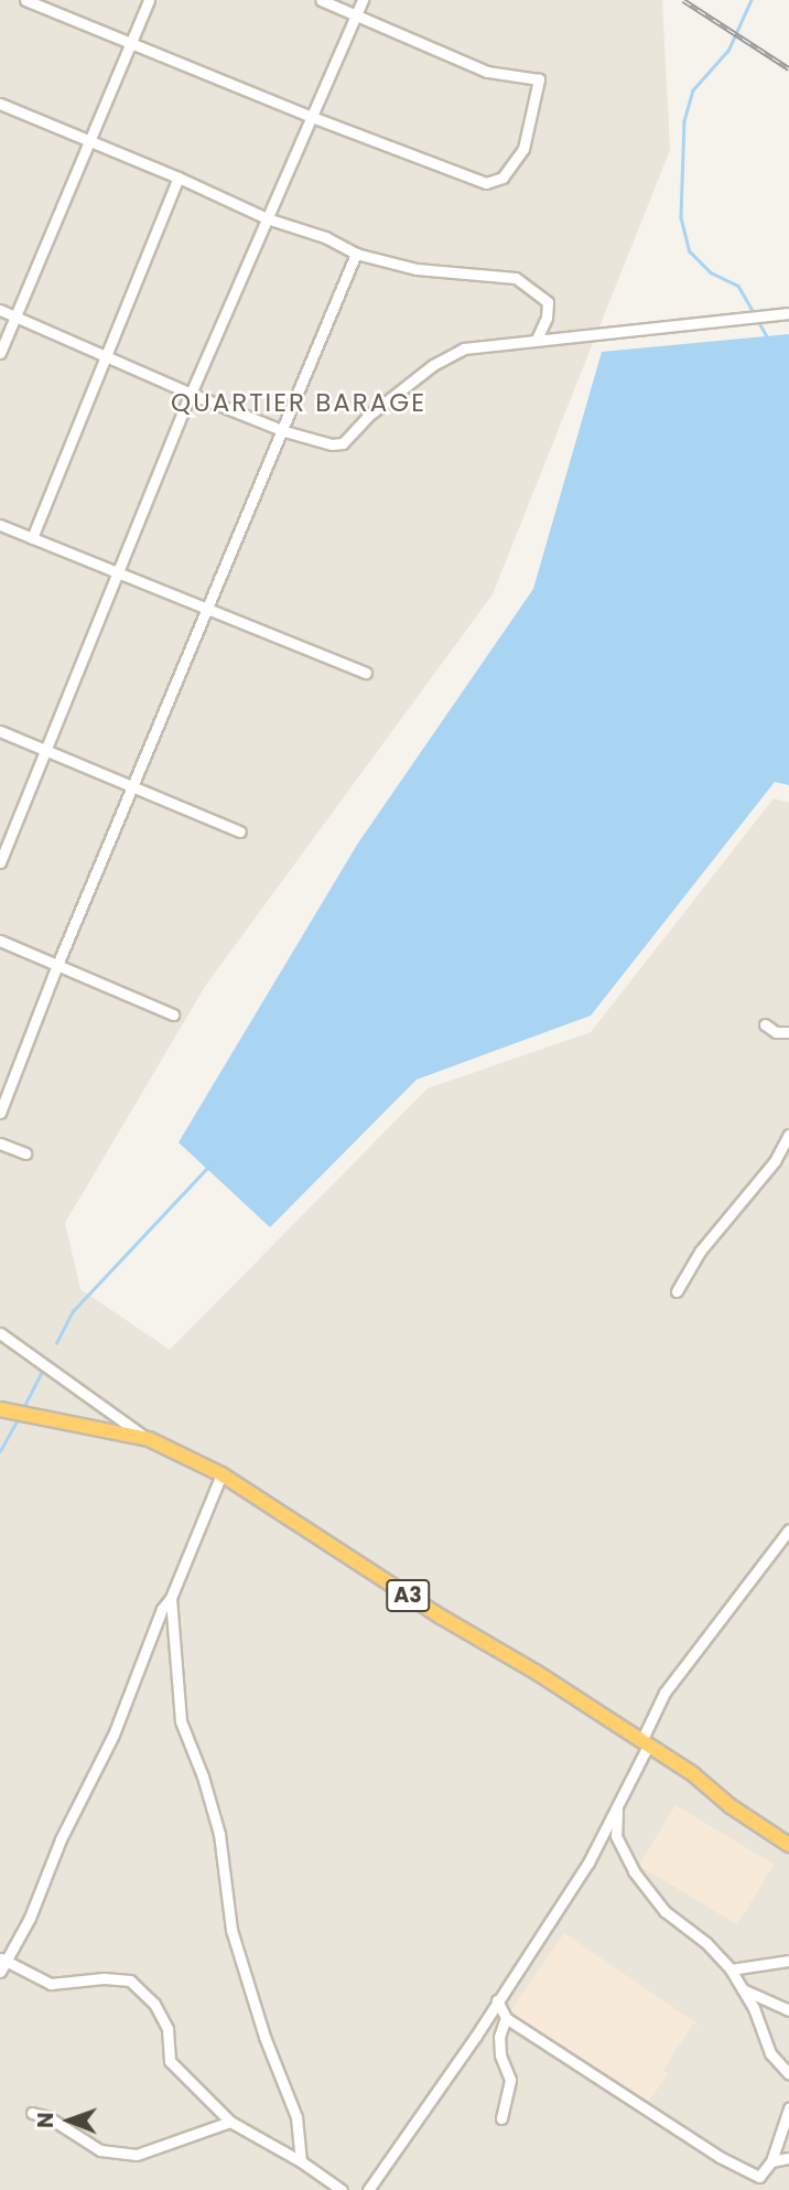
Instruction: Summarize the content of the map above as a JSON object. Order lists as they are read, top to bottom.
{
  "streets": {
    "highway": ["A3"]
  },
  "districts": ["QUARTIER BARAGE"],
  "north": "left"
}
